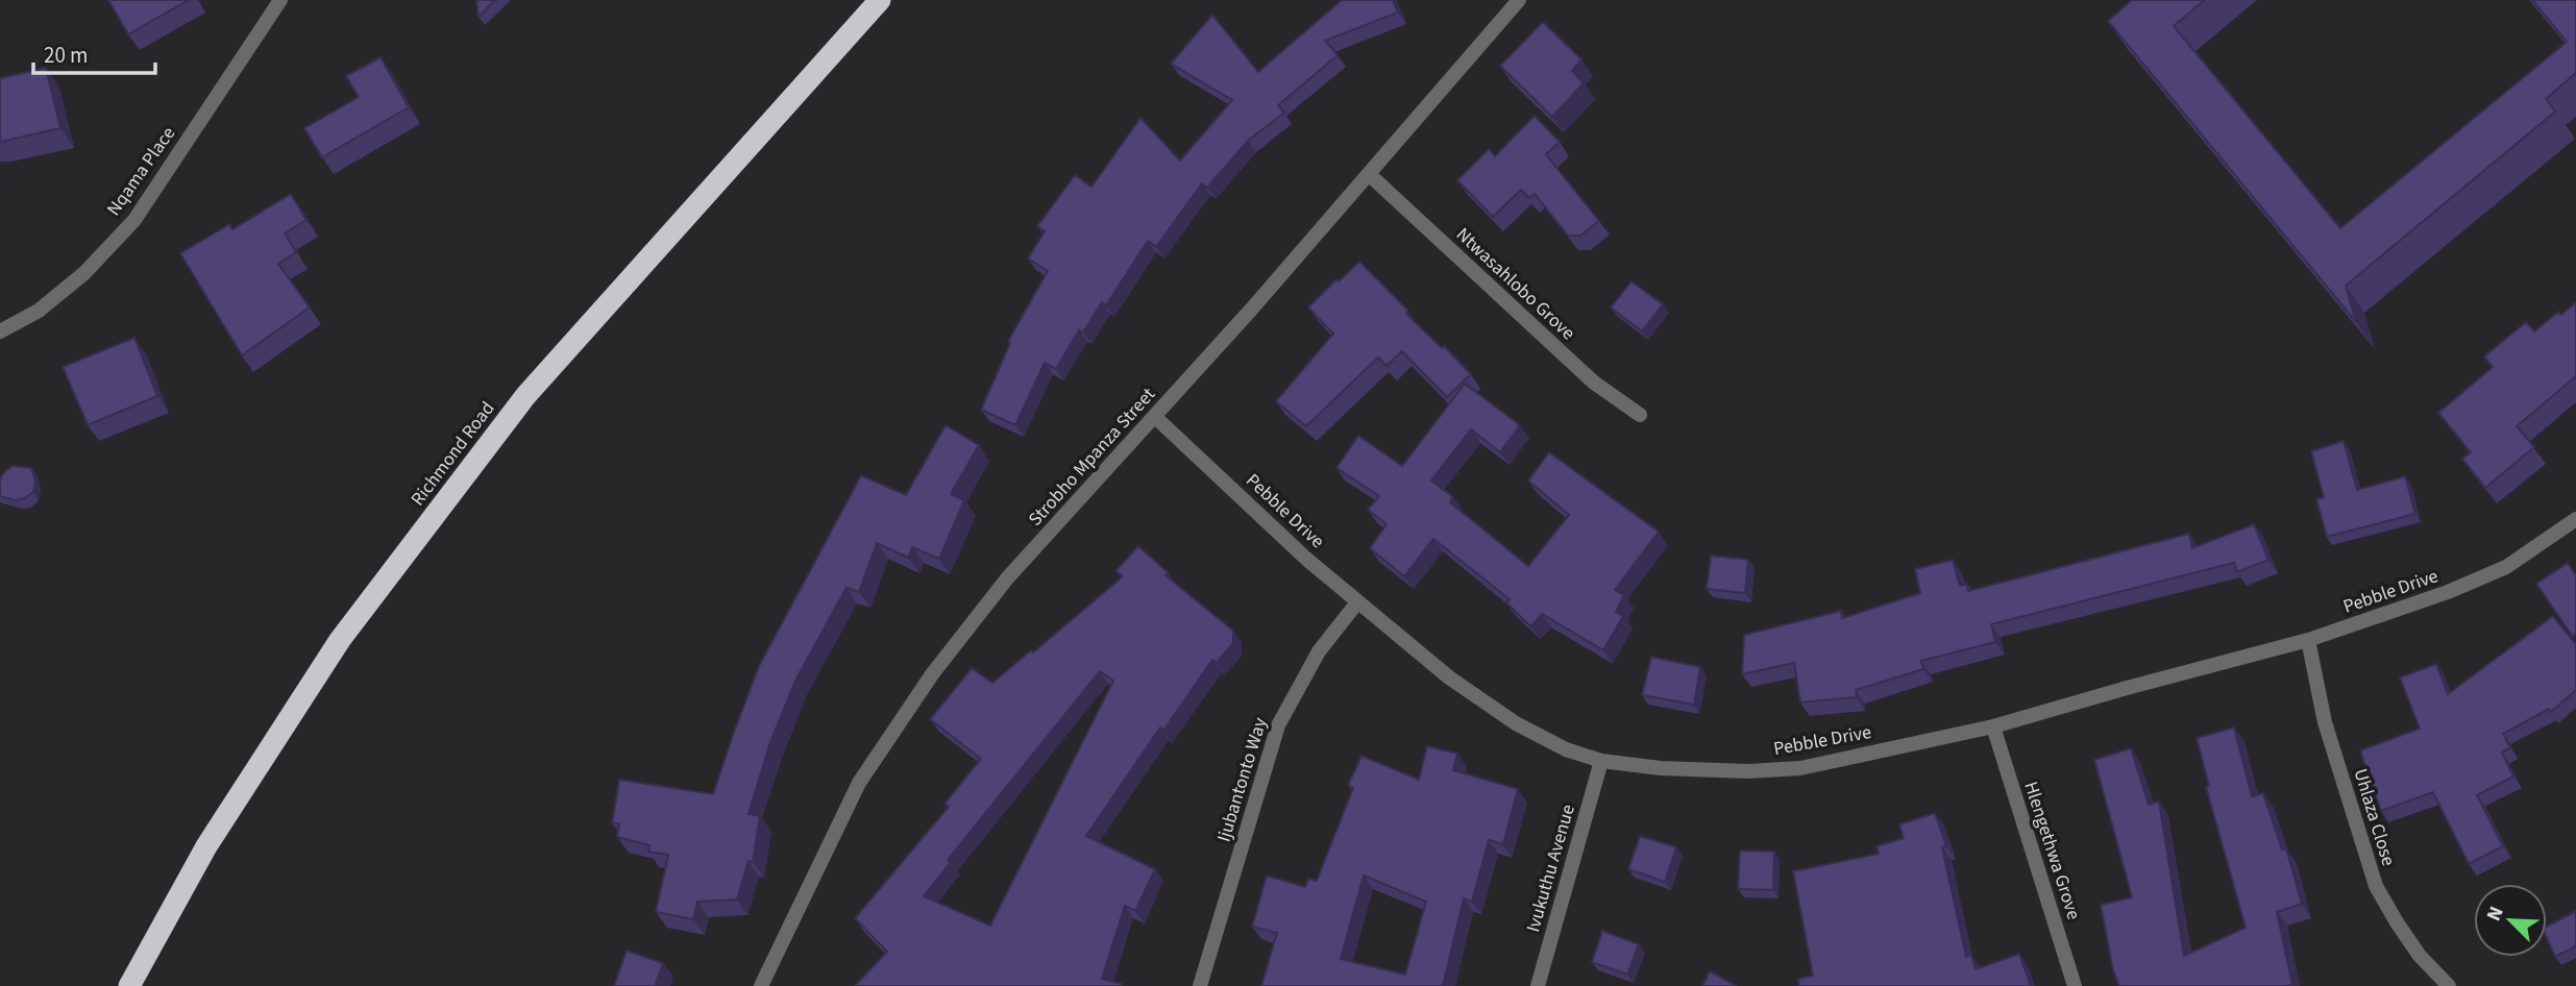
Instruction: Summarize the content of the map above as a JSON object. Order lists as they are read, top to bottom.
{
  "streets": {
    "highway": ["Richmond Road"],
    "street": [
      "Nqama Place",
      "Ntwasahlobo Grove",
      "Strobho Mpanza Street",
      "Pebble Drive",
      "Ijubantonto Way",
      "Uhlaza Close",
      "Hlengethwa Grove",
      "Ivukuthu Avenue"
    ]
  },
  "crossings": [
    ["Ntwasahlobo Grove", "Strobho Mpanza Street"],
    ["Strobho Mpanza Street", "Pebble Drive"],
    ["Pebble Drive", "Ijubantonto Way"],
    ["Pebble Drive", "Uhlaza Close"],
    ["Pebble Drive", "Hlengethwa Grove"],
    ["Pebble Drive", "Ivukuthu Avenue"]
  ],
  "scale_bar": "20 m",
  "north": "top left"
}
